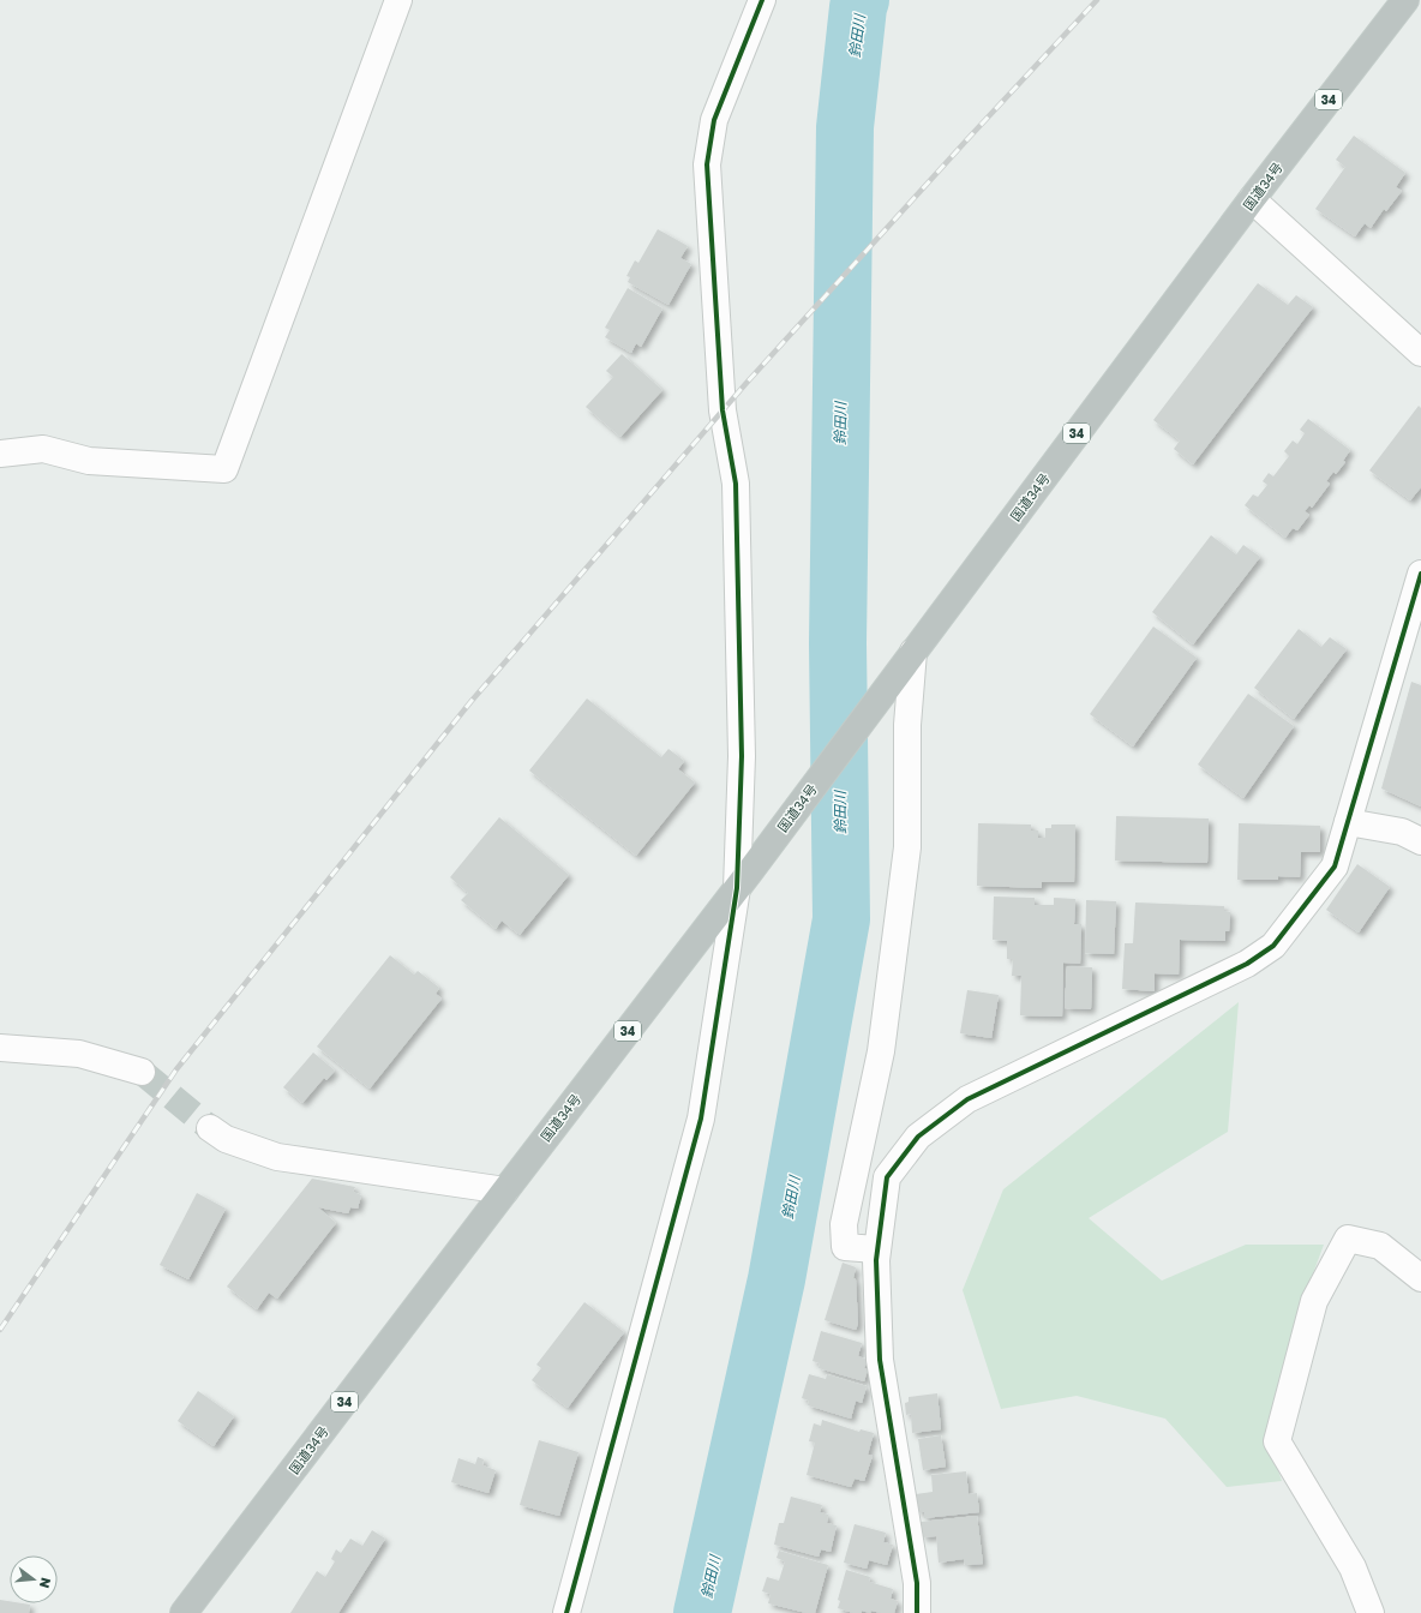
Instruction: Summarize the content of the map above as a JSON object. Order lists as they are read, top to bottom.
{
  "streets": {
    "highway": ["34", "国道34号"]
  },
  "water": ["鈴田川"],
  "north": "right"
}
